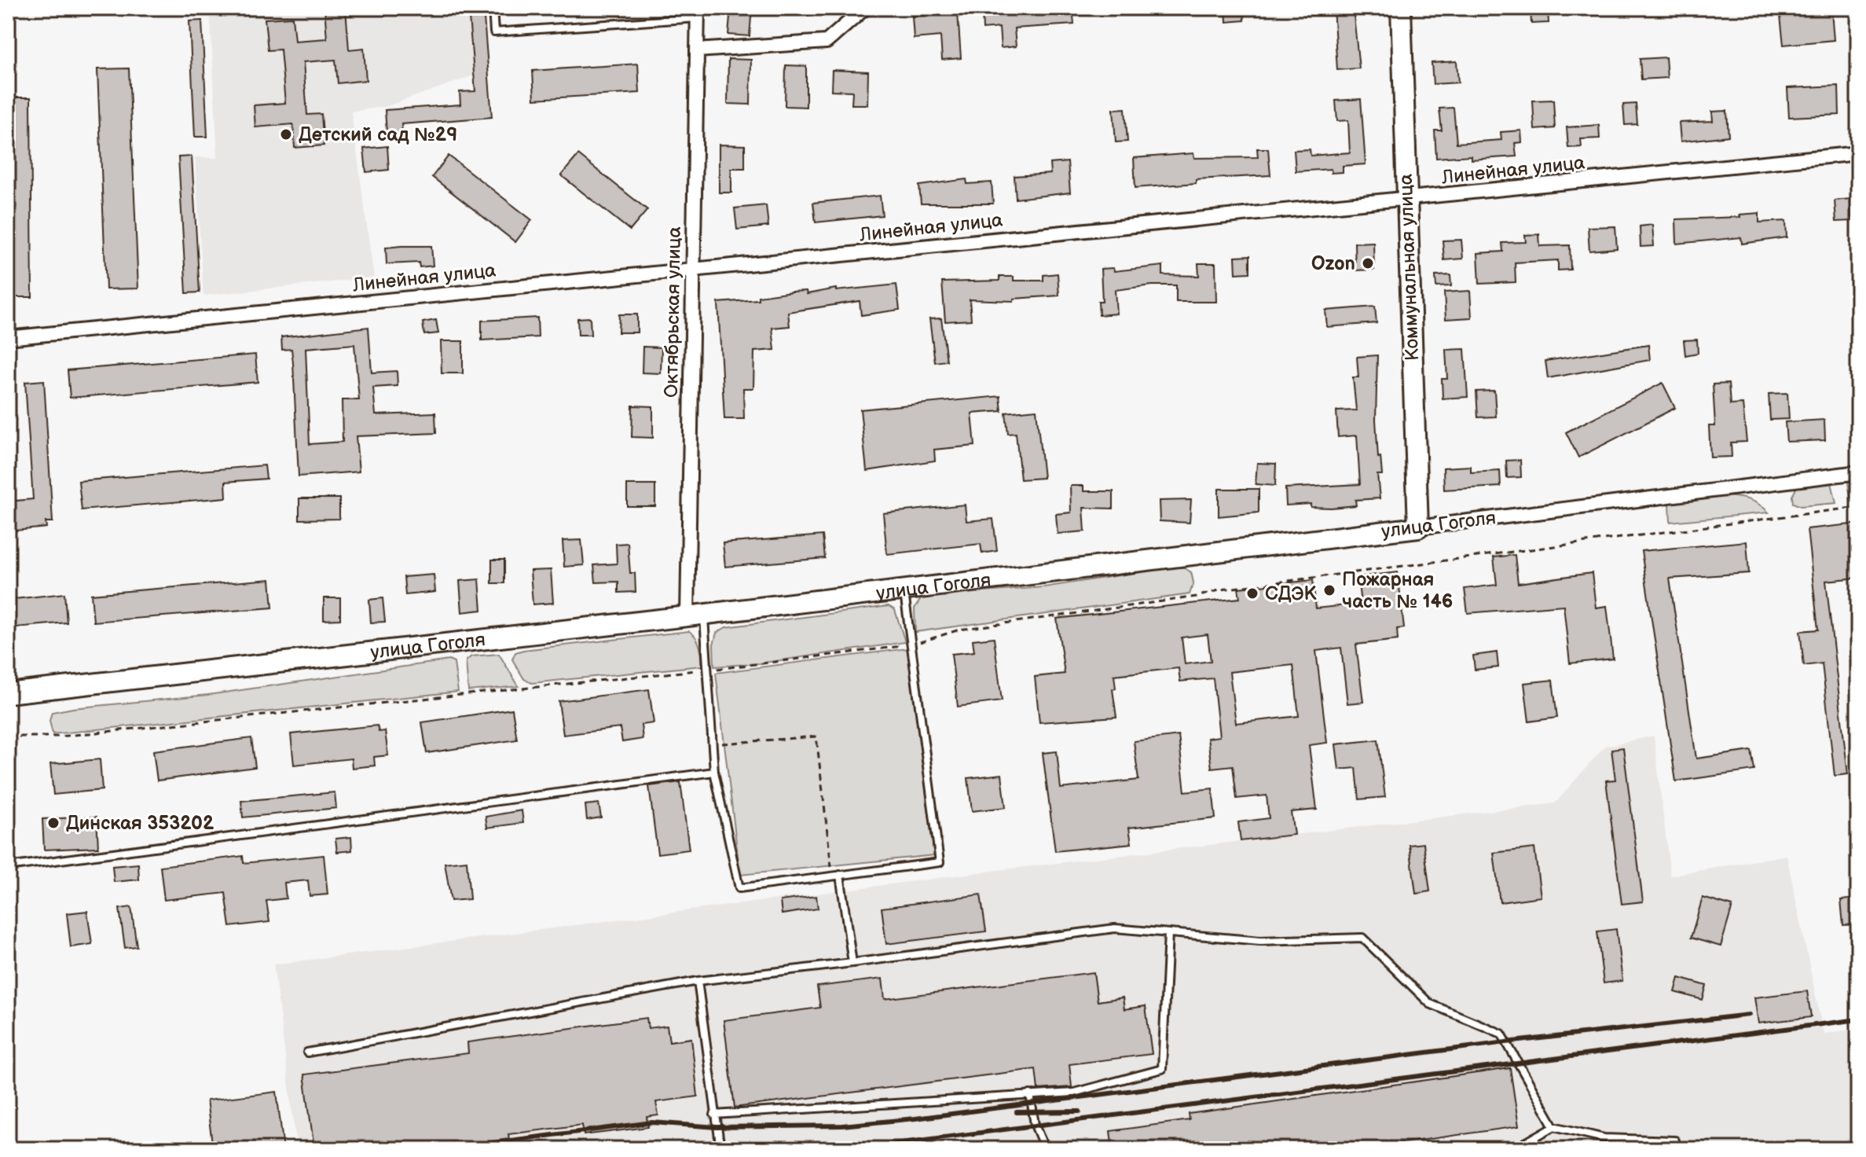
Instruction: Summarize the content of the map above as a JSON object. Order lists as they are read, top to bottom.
{
  "streets": {
    "street": [
      "Линейная улица",
      "Коммунальная улица",
      "Октябрьская улица",
      "улица Гоголя"
    ]
  },
  "crossings": [
    ["Линейная улица", "Коммунальная улица"],
    ["Линейная улица", "Октябрьская улица"],
    ["Коммунальная улица", "улица Гоголя"],
    ["Октябрьская улица", "улица Гоголя"]
  ],
  "places": [
    "Детский сад №29",
    "Ozon",
    "Пожарная часть № 146",
    "СДЭК",
    "Динская 353202"
  ]
}
